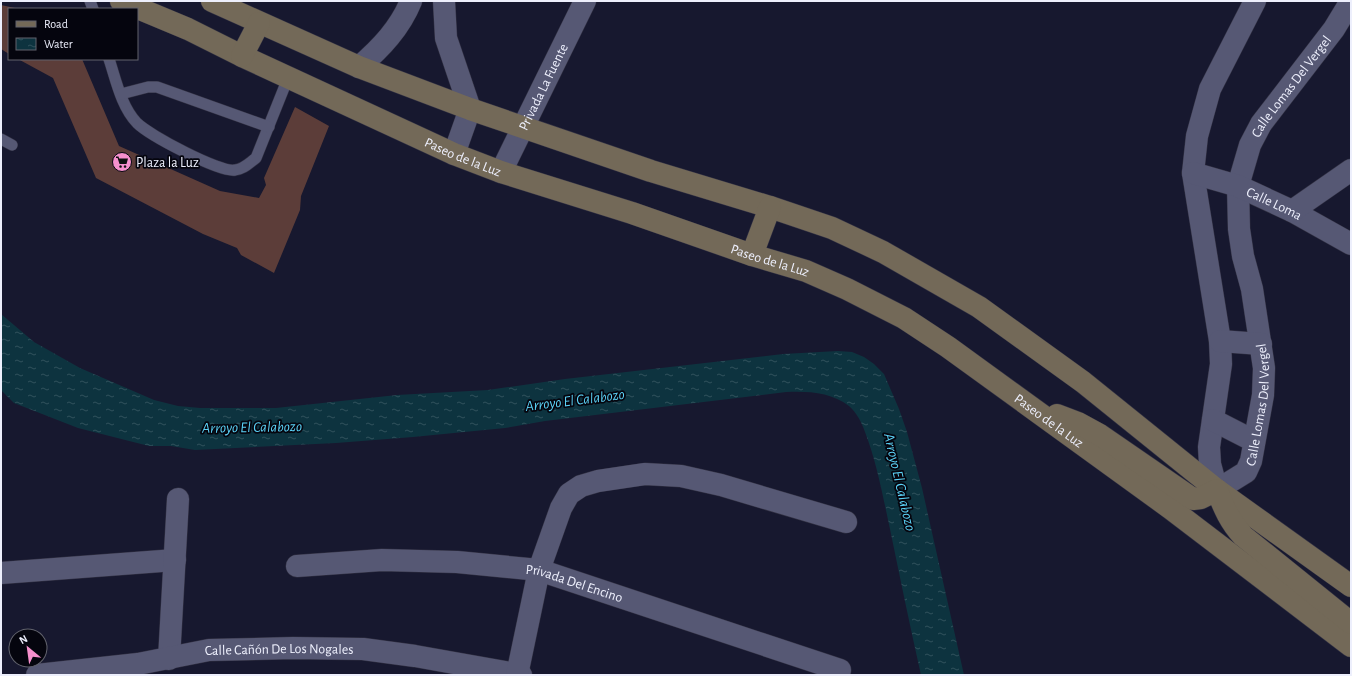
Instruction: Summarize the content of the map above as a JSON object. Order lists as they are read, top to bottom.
{
  "streets": {
    "street": [
      "Privada La Fuente",
      "Calle Lomas Del Vergel",
      "Paseo de la Luz",
      "Calle Loma",
      "Privada Del Encino",
      "Calle Cañón De Los Nogales"
    ]
  },
  "crossings": [
    ["Privada La Fuente", "Paseo de la Luz"],
    ["Calle Lomas Del Vergel", "Calle Loma"]
  ],
  "water": ["Arroyo El Calabozo"],
  "places": {
    "supermarket": ["Plaza la Luz"]
  },
  "legend": ["Road", "Water"],
  "north": "top left"
}
